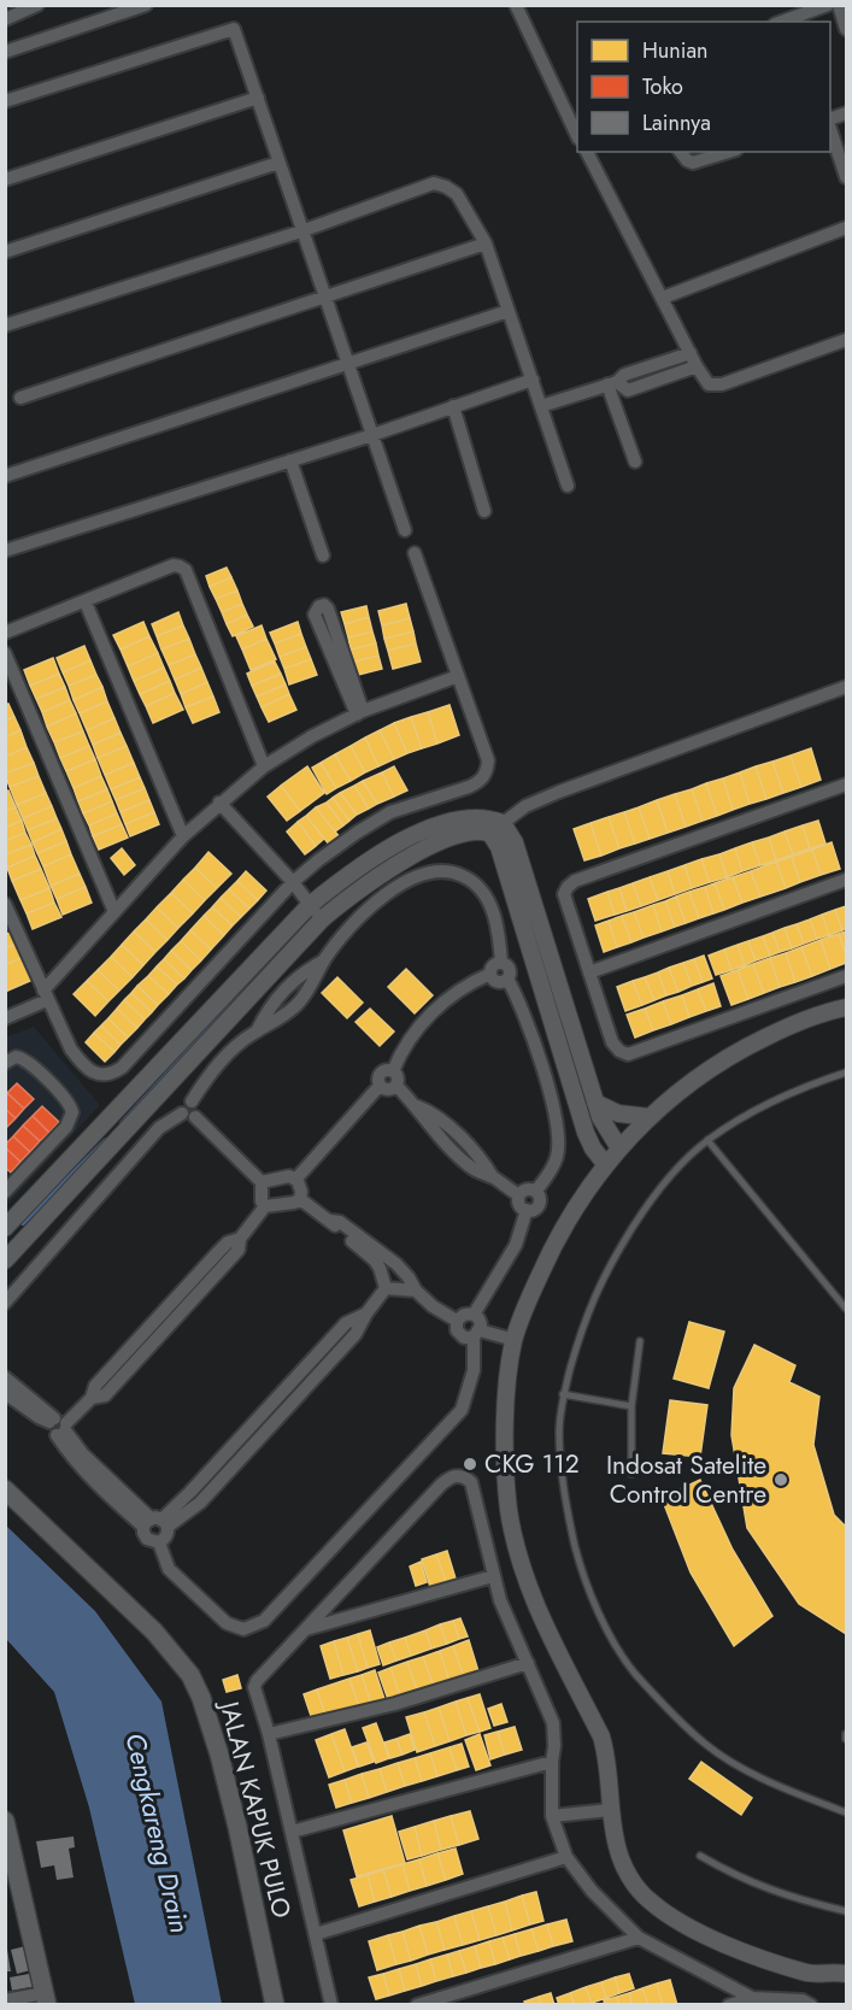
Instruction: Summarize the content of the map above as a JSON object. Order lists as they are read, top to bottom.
{
  "streets": {
    "main road": ["JALAN KAPUK PULO"]
  },
  "water": ["Cengkareng Drain"],
  "places": ["CKG 112", "Indosat Satelite Control Centre"],
  "legend": ["Hunian", "Toko", "Lainnya"]
}
